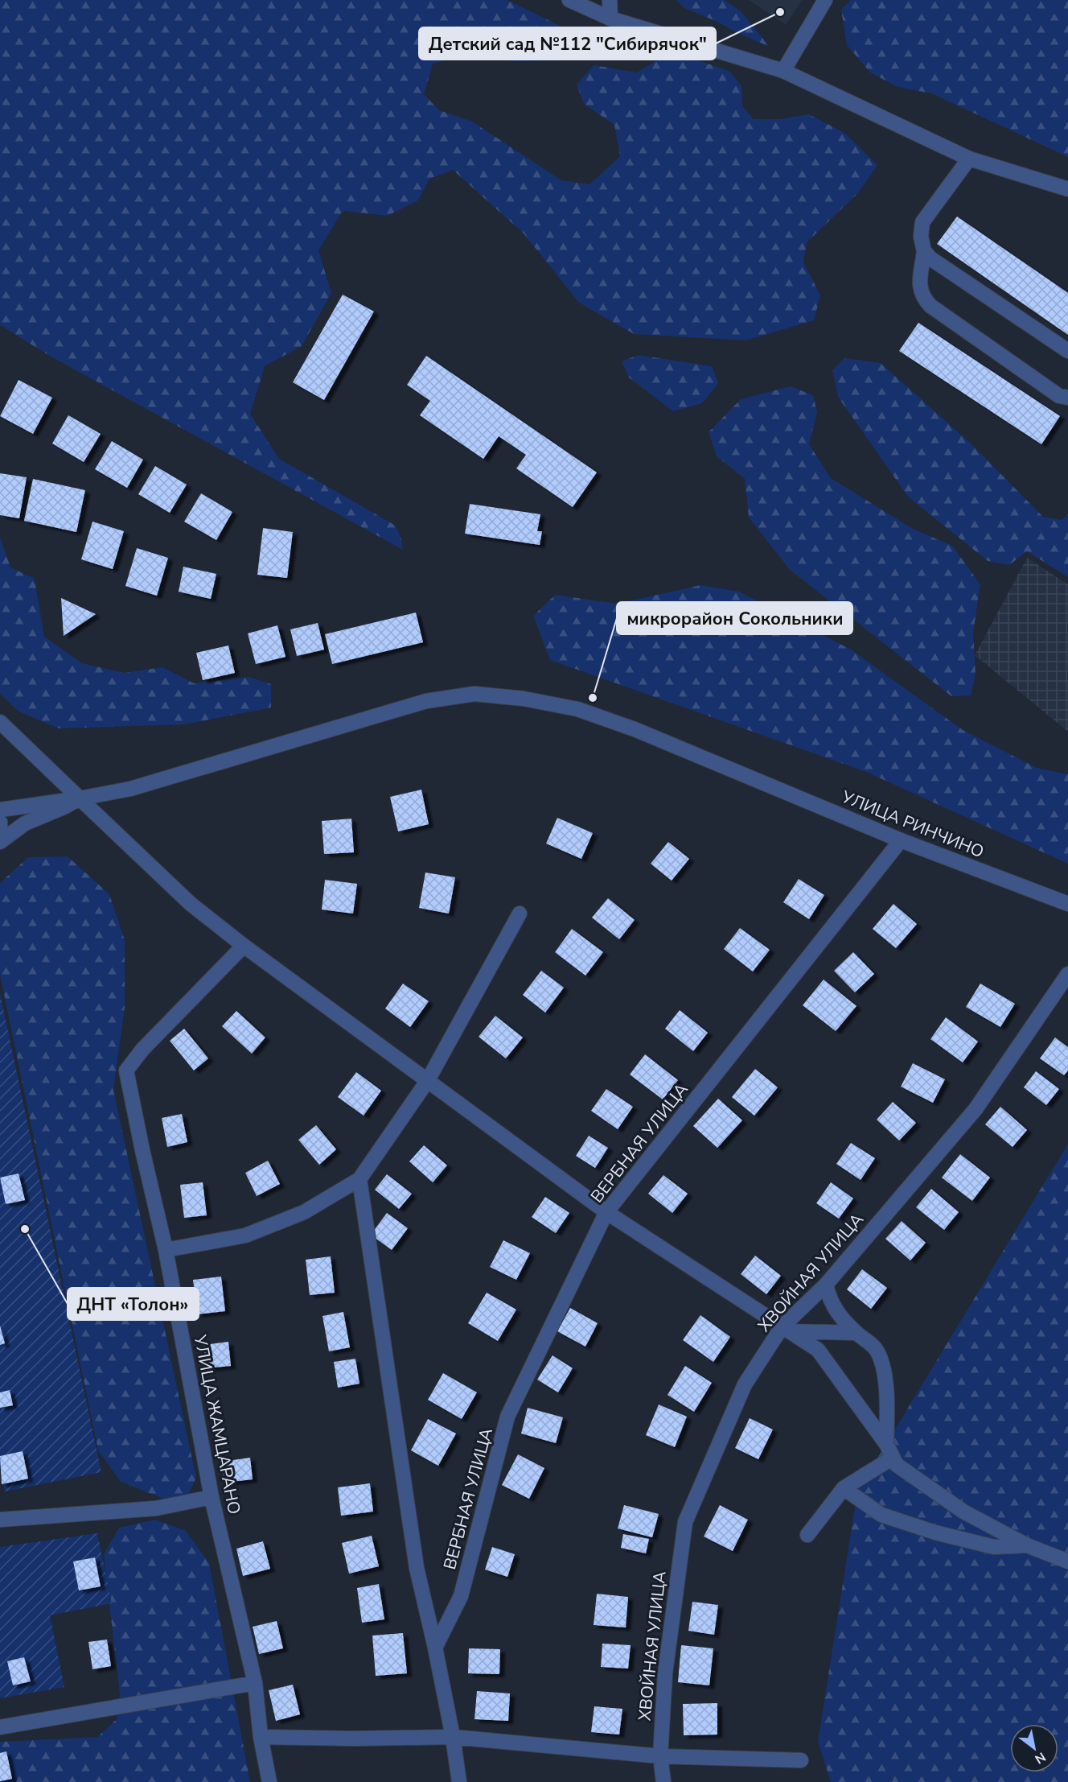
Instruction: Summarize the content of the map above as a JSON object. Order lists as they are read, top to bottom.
{
  "streets": {
    "street": [
      "УЛИЦА РИНЧИНО",
      "ВЕРБНАЯ УЛИЦА",
      "ХВОЙНАЯ УЛИЦА",
      "УЛИЦА ЖАМЦАРАНО"
    ]
  },
  "crossings": [
    ["УЛИЦА РИНЧИНО", "ВЕРБНАЯ УЛИЦА"]
  ],
  "places": ["Детский сад №112 \"Сибирячок\"", "микрорайон Сокольники", "ДНТ «Толон»"],
  "north": "bottom right"
}
